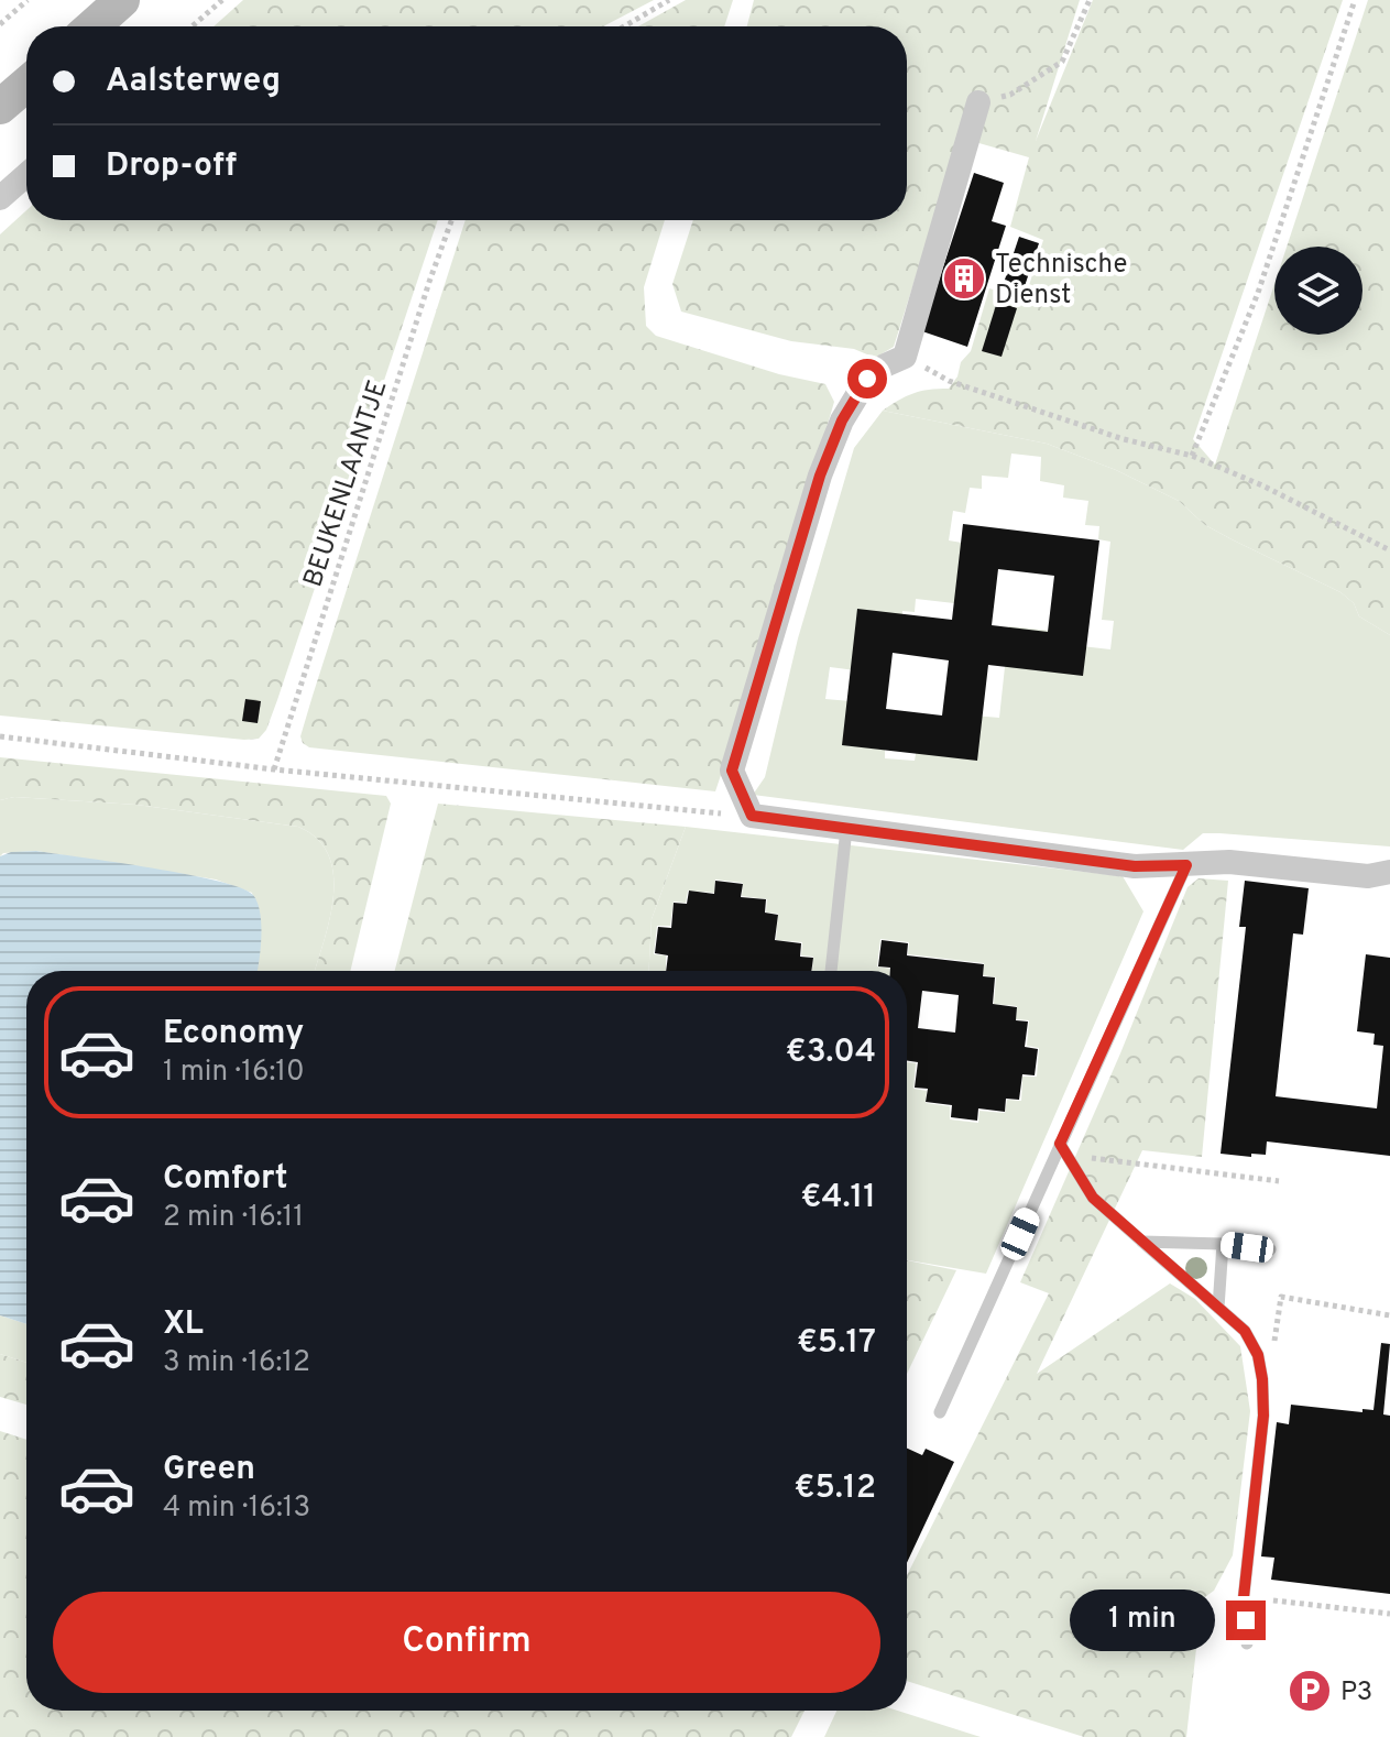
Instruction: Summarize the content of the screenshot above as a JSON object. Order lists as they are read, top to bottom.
{
  "streets": {
    "path": ["BEUKENLAANTJE"]
  },
  "places": {
    "building": ["Technische Dienst"],
    "parking": ["P3"]
  },
  "page": {
    "banner": ["Aalsterweg", "Drop-off"],
    "list": [
      {
        "name": "Economy",
        "note": "1 min · 16:10",
        "value": "€3.04"
      },
      {
        "name": "Comfort",
        "note": "2 min · 16:11",
        "value": "€4.11"
      },
      {
        "name": "XL",
        "note": "3 min · 16:12",
        "value": "€5.17"
      },
      {
        "name": "Green",
        "note": "4 min · 16:13",
        "value": "€5.12"
      }
    ],
    "buttons": "Confirm",
    "bubble": "1 min"
  }
}
